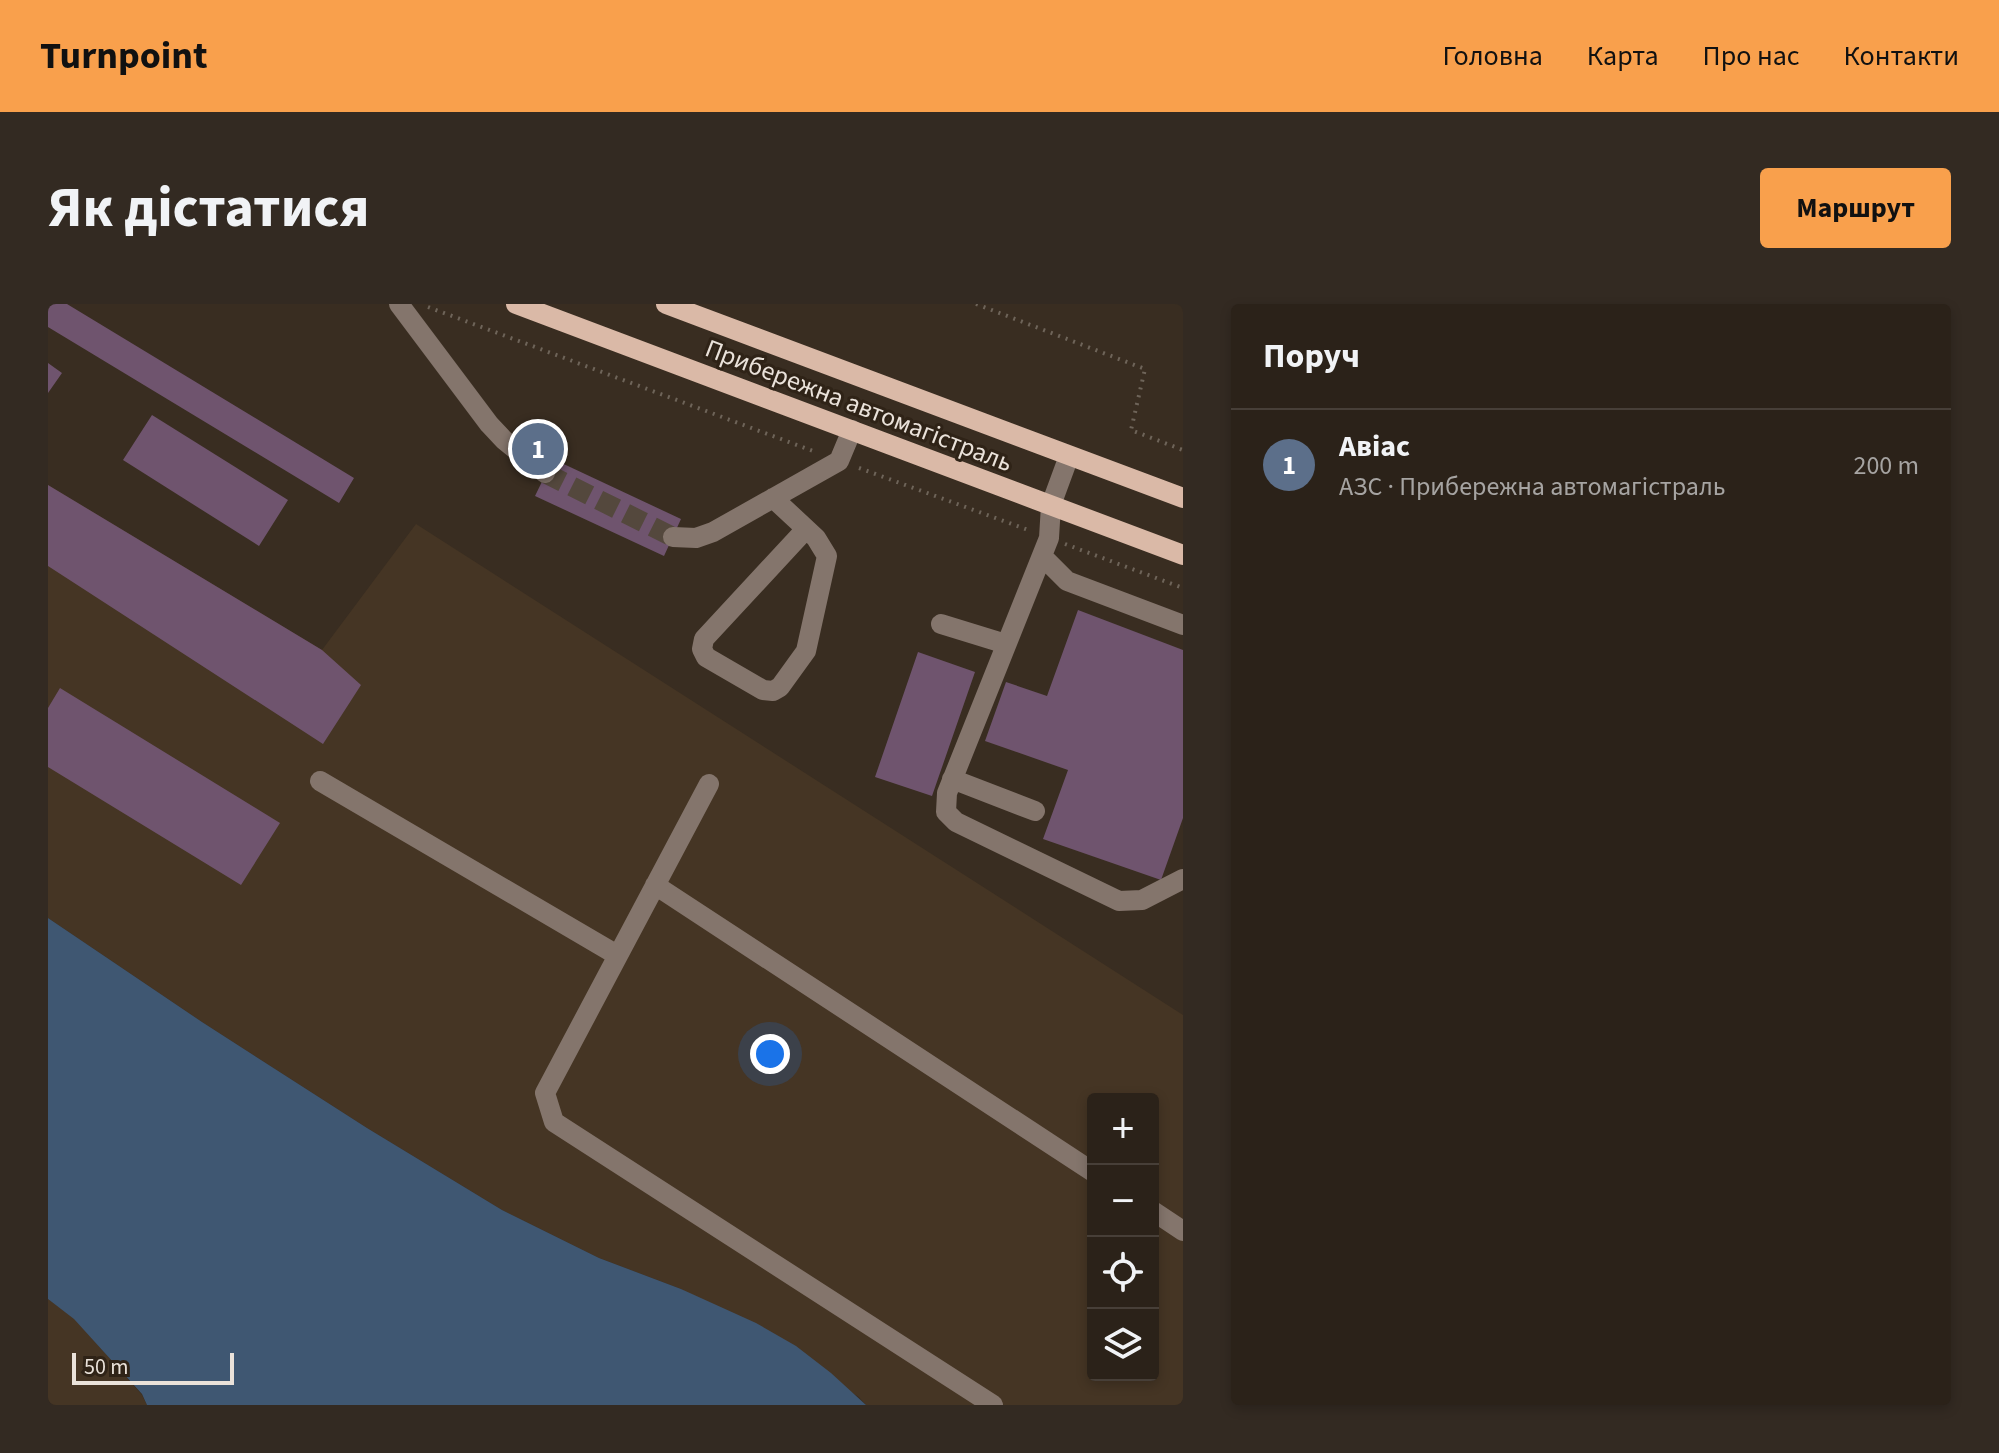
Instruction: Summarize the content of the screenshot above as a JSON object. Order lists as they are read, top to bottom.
{
  "streets": {
    "main road": ["Прибережна автомагістраль"]
  },
  "scale_bar": "50 m",
  "page": {
    "header": "Turnpoint",
    "nav": [
      "Головна",
      "Карта",
      "Про нас",
      "Контакти"
    ],
    "buttons": "Маршрут",
    "title": "Як дістатися",
    "heading": "Поруч",
    "list": [
      {
        "mark": "1",
        "name": "Авіас",
        "note": "АЗС · Прибережна автомагістраль",
        "value": "200 m"
      }
    ],
    "pins": "1",
    "map_buttons": ["+", "−"],
    "scale": "50 m"
  }
}
